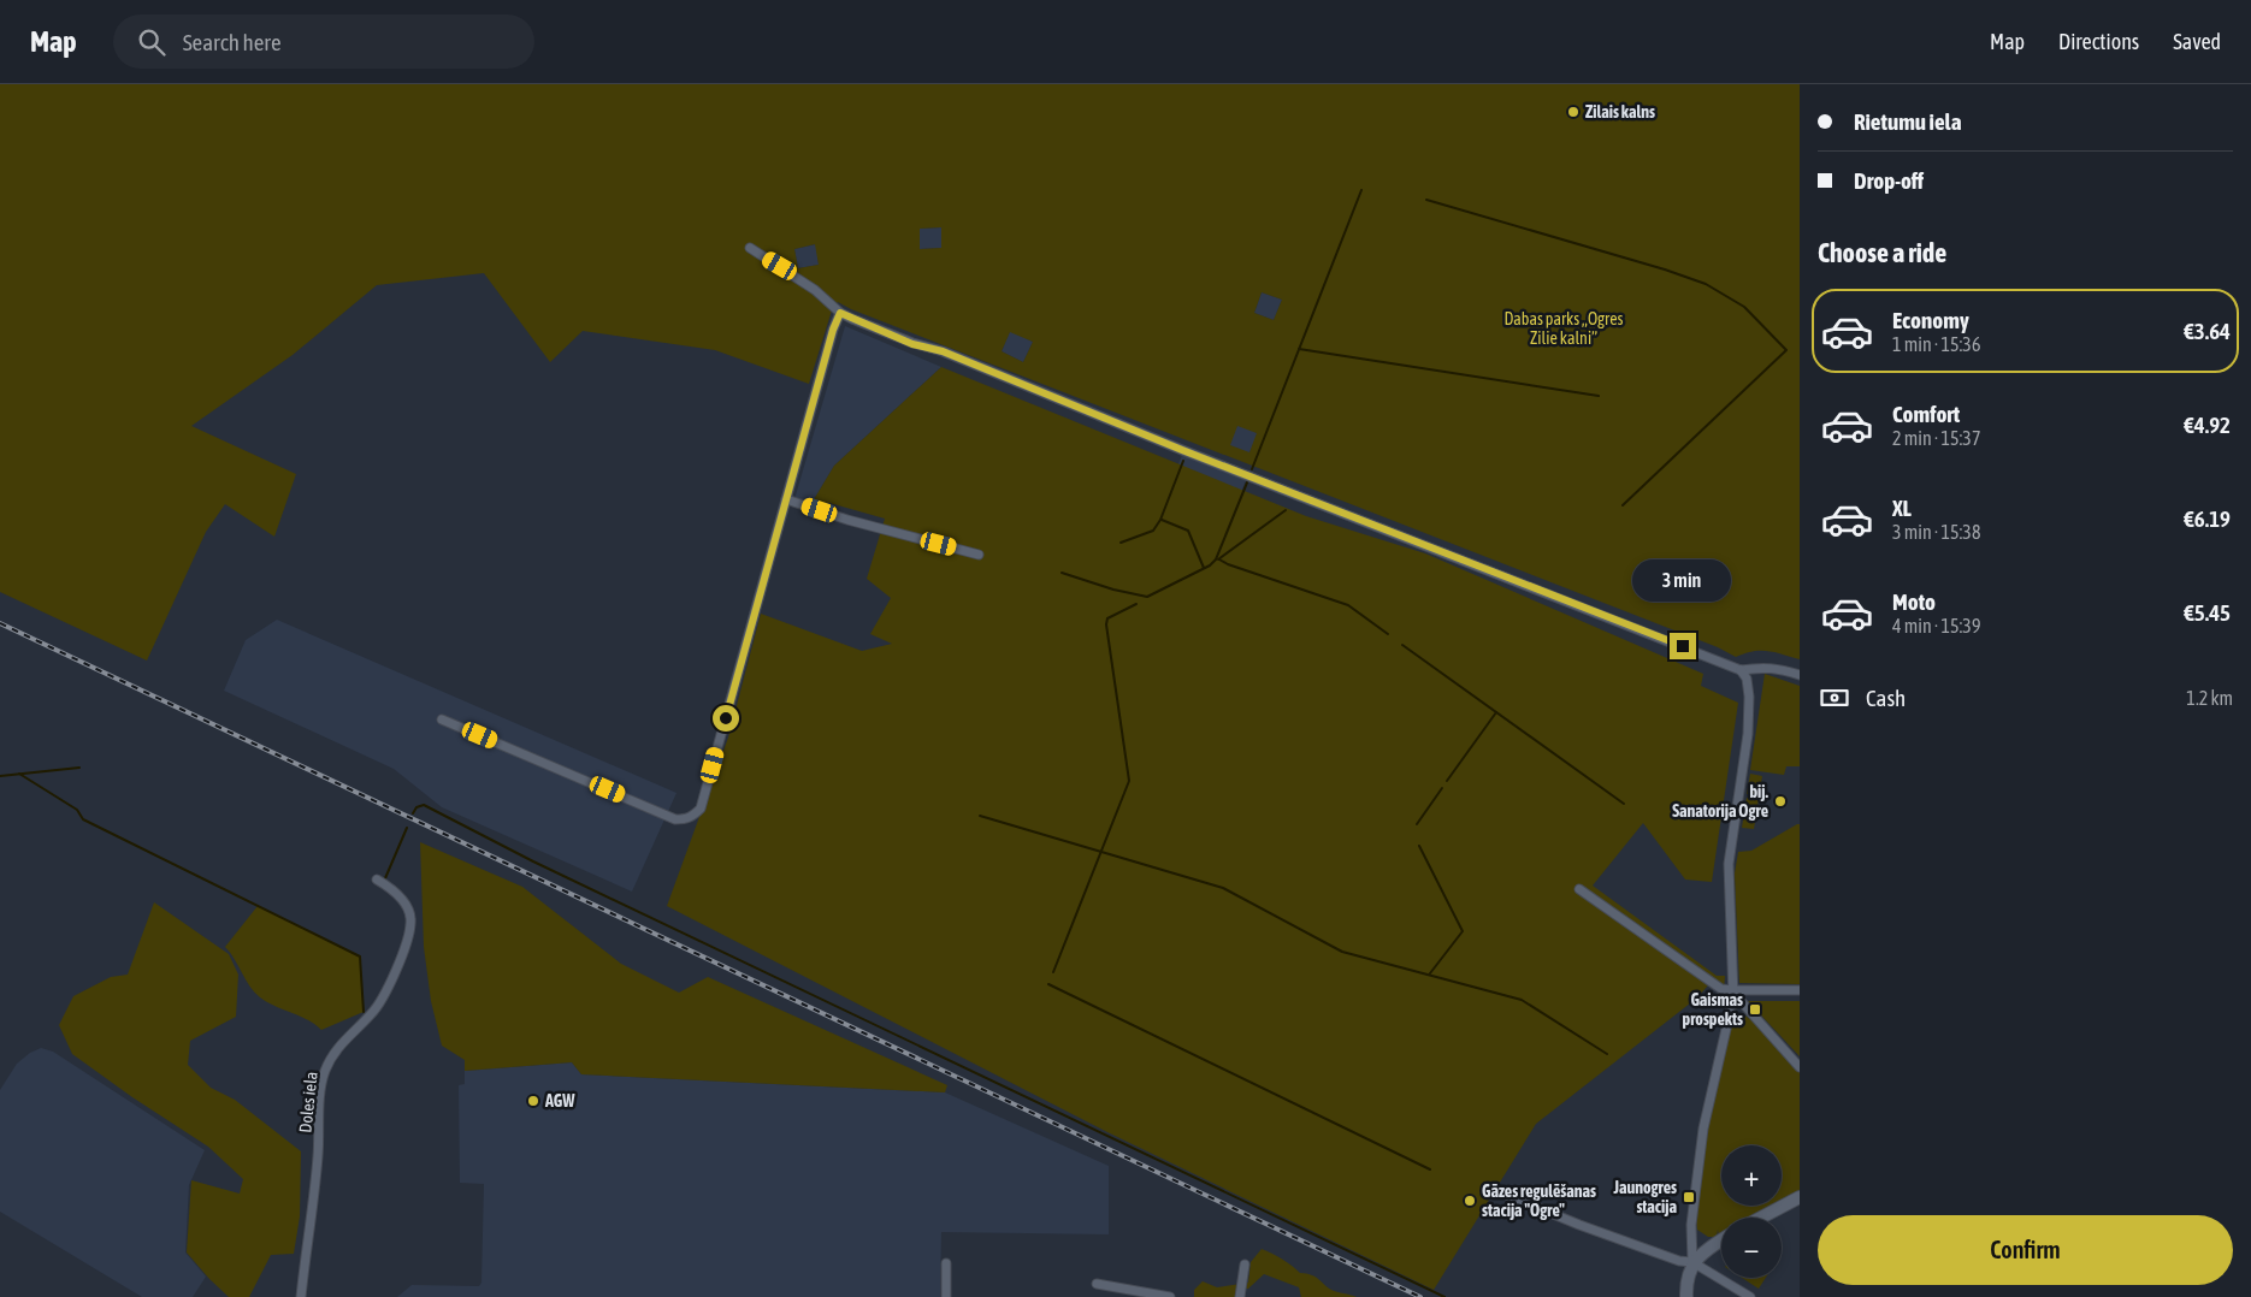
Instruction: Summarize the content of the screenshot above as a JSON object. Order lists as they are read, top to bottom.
{
  "streets": {
    "street": ["Doles iela"]
  },
  "parks": ["Dabas parks „Ogres Zilie kalni”"],
  "places": {
    "other": [
      "Zilais kalns",
      "bij. Sanatorija Ogre",
      "AGW",
      "Gāzes regulēšanas stacija \"Ogre\""
    ],
    "transit": ["Gaismas prospekts", "Jaunogres stacija"]
  },
  "page": {
    "header": "Map",
    "search": "Search here",
    "nav": ["Map", "Directions", "Saved"],
    "banner": ["Rietumu iela", "Drop-off"],
    "heading": "Choose a ride",
    "list": [
      {
        "name": "Economy",
        "note": "1 min · 15:36",
        "value": "€3.64"
      },
      {
        "name": "Comfort",
        "note": "2 min · 15:37",
        "value": "€4.92"
      },
      {
        "name": "XL",
        "note": "3 min · 15:38",
        "value": "€6.19"
      },
      {
        "name": "Moto",
        "note": "4 min · 15:39",
        "value": "€5.45"
      }
    ],
    "bubble": "3 min",
    "pay": ["Cash", "1.2 km"],
    "map_buttons": ["+", "−"],
    "buttons": "Confirm"
  }
}
